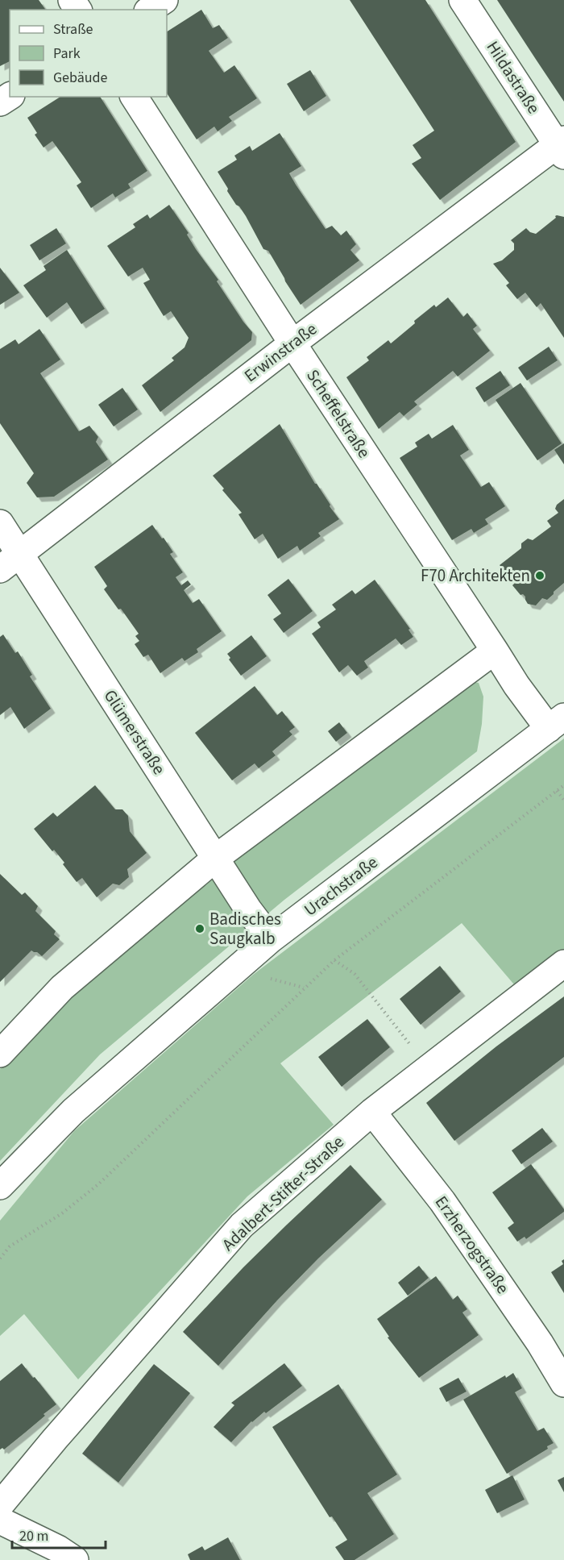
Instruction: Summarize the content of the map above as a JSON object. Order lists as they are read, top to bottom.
{
  "streets": {
    "street": [
      "Hildastraße",
      "Erwinstraße",
      "Scheffelstraße",
      "Glümerstraße",
      "Urachstraße",
      "Adalbert-Stifter-Straße",
      "Erzherzogstraße"
    ]
  },
  "crossings": [
    ["Hildastraße", "Erwinstraße"],
    ["Erwinstraße", "Scheffelstraße"],
    ["Erwinstraße", "Glümerstraße"],
    ["Scheffelstraße", "Urachstraße"],
    ["Glümerstraße", "Urachstraße"],
    ["Adalbert-Stifter-Straße", "Erzherzogstraße"]
  ],
  "places": ["F70 Architekten", "Badisches Saugkalb"],
  "legend": ["Straße", "Park", "Gebäude"],
  "scale_bar": "20 m"
}
